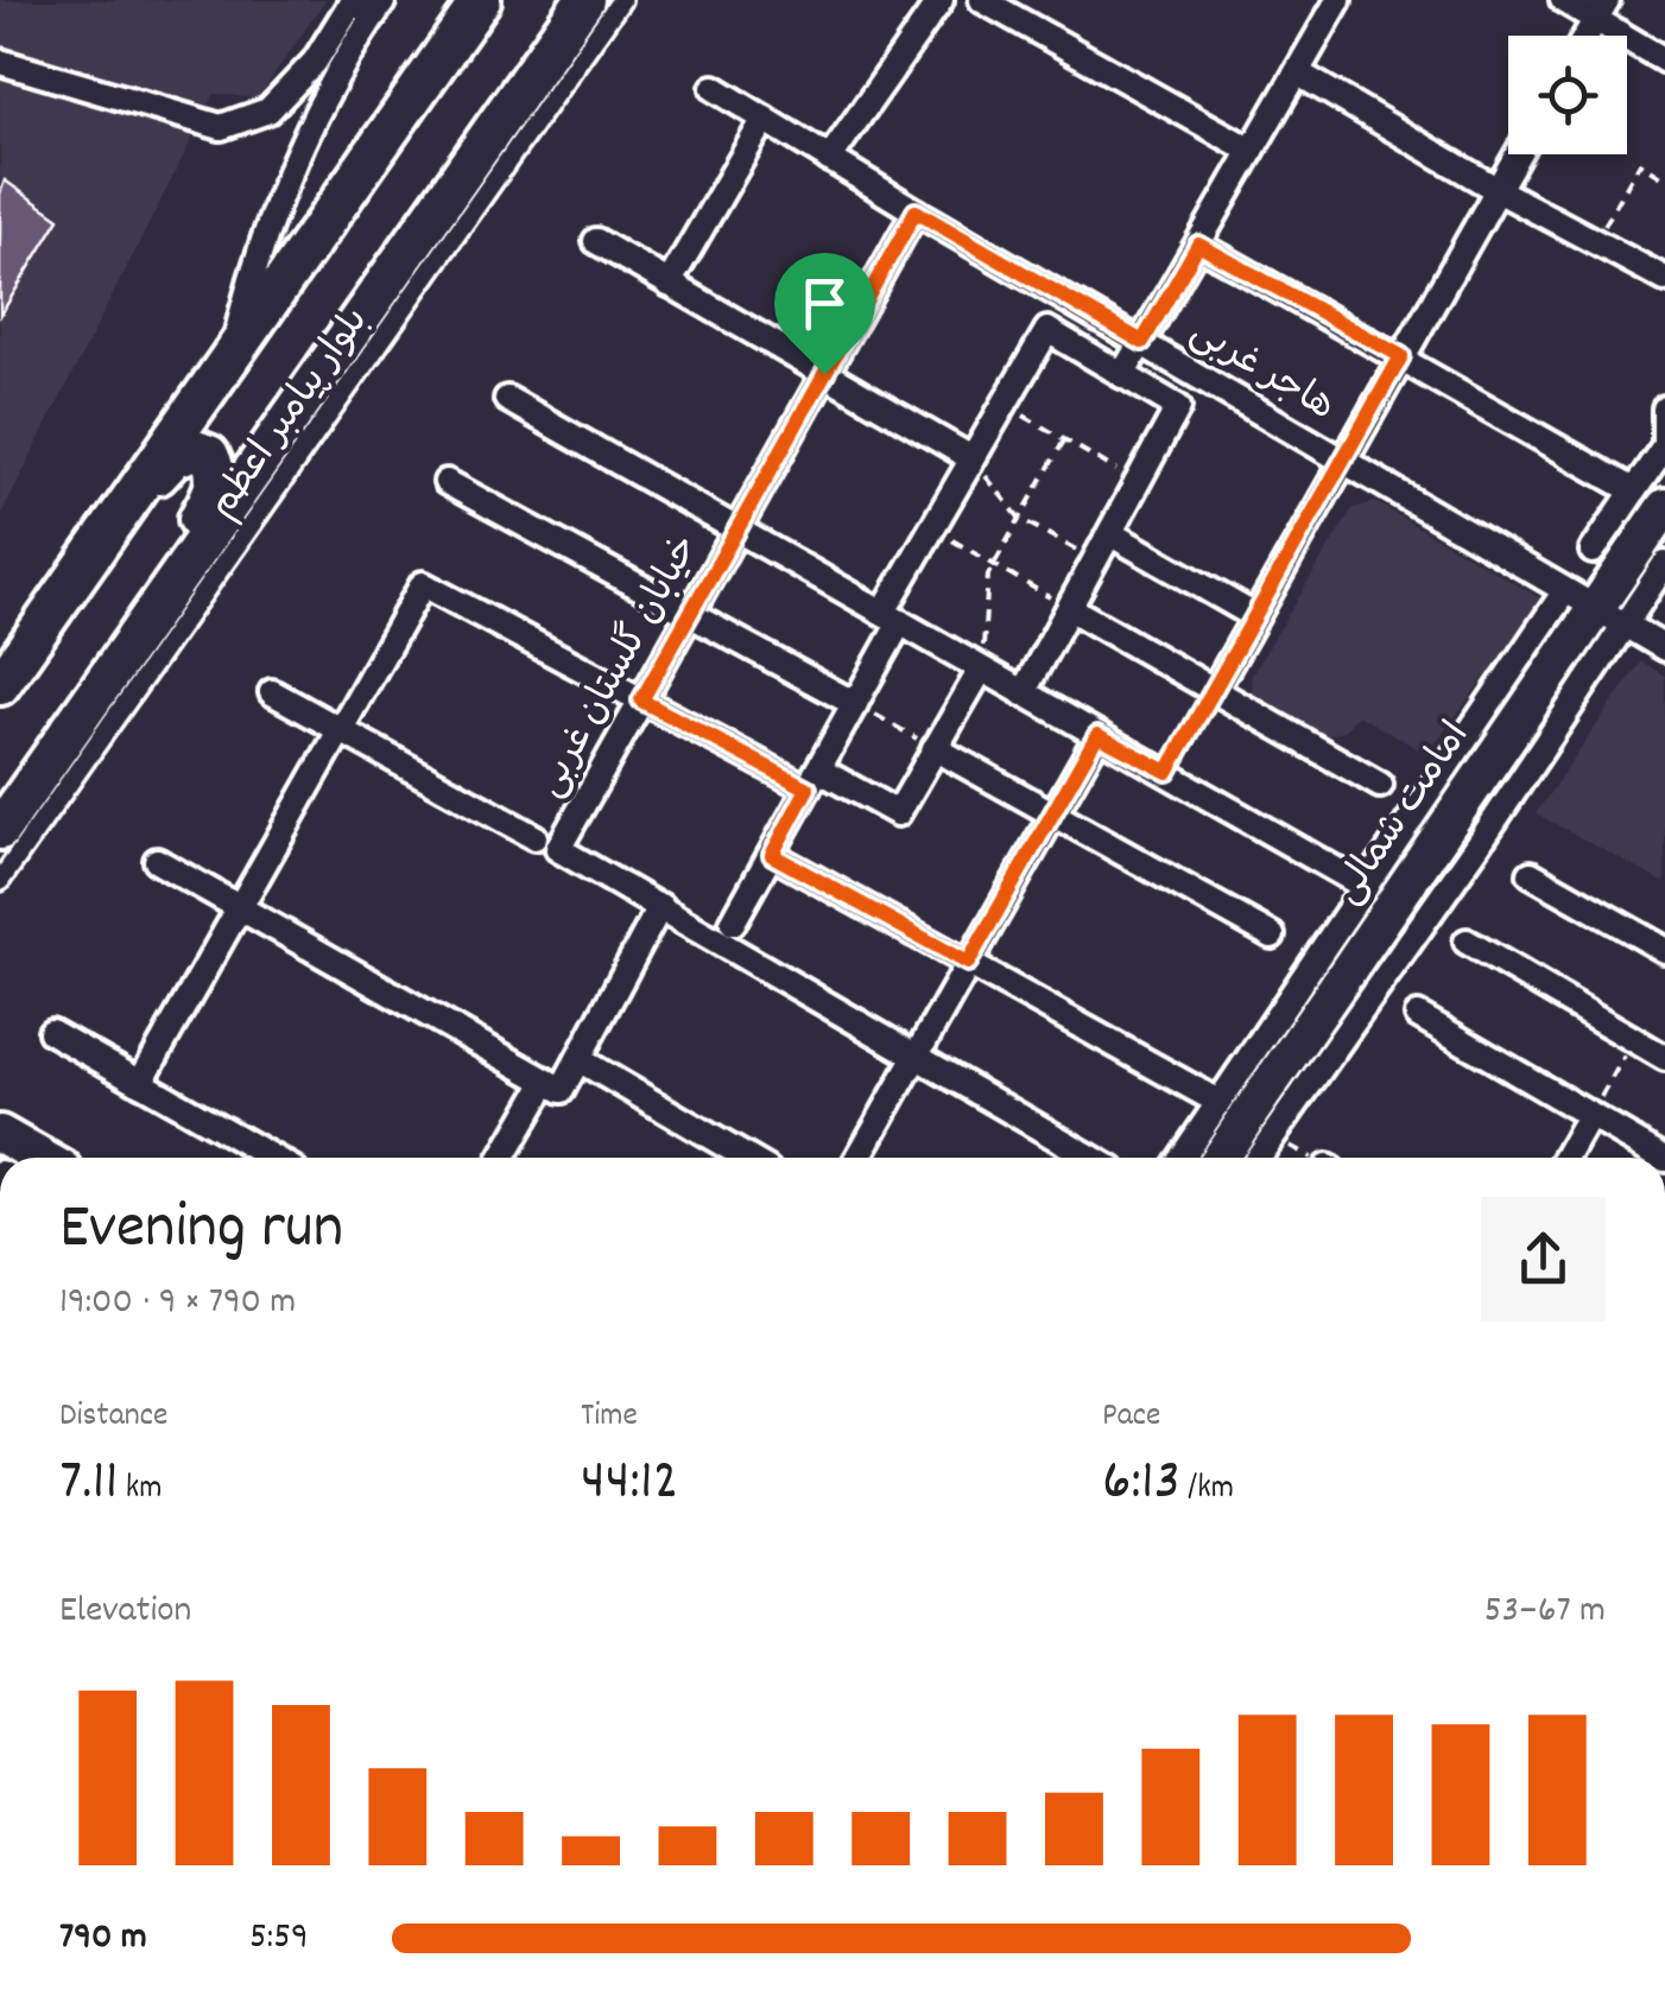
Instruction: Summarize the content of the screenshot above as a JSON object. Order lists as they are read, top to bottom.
{
  "streets": {
    "main road": ["بلوار پیامبر اعظم", "امامت شمالی"],
    "street": ["هاجر غربی", "خیابان گلستان غربی"]
  },
  "crossings": [
    ["هاجر غربی", "خیابان گلستان غربی"],
    ["هاجر غربی", "امامت شمالی"]
  ],
  "page": {
    "heading": ["Evening run", "19:00 · 9 × 790 m"],
    "stats": [
      ["Distance", "7.11 km"],
      ["Time", "44:12"],
      ["Pace", "6:13 /km"]
    ],
    "chart": ["Elevation", "53–67 m"],
    "list": [
      {
        "name": "790 m",
        "note": "5:59"
      }
    ]
  }
}
